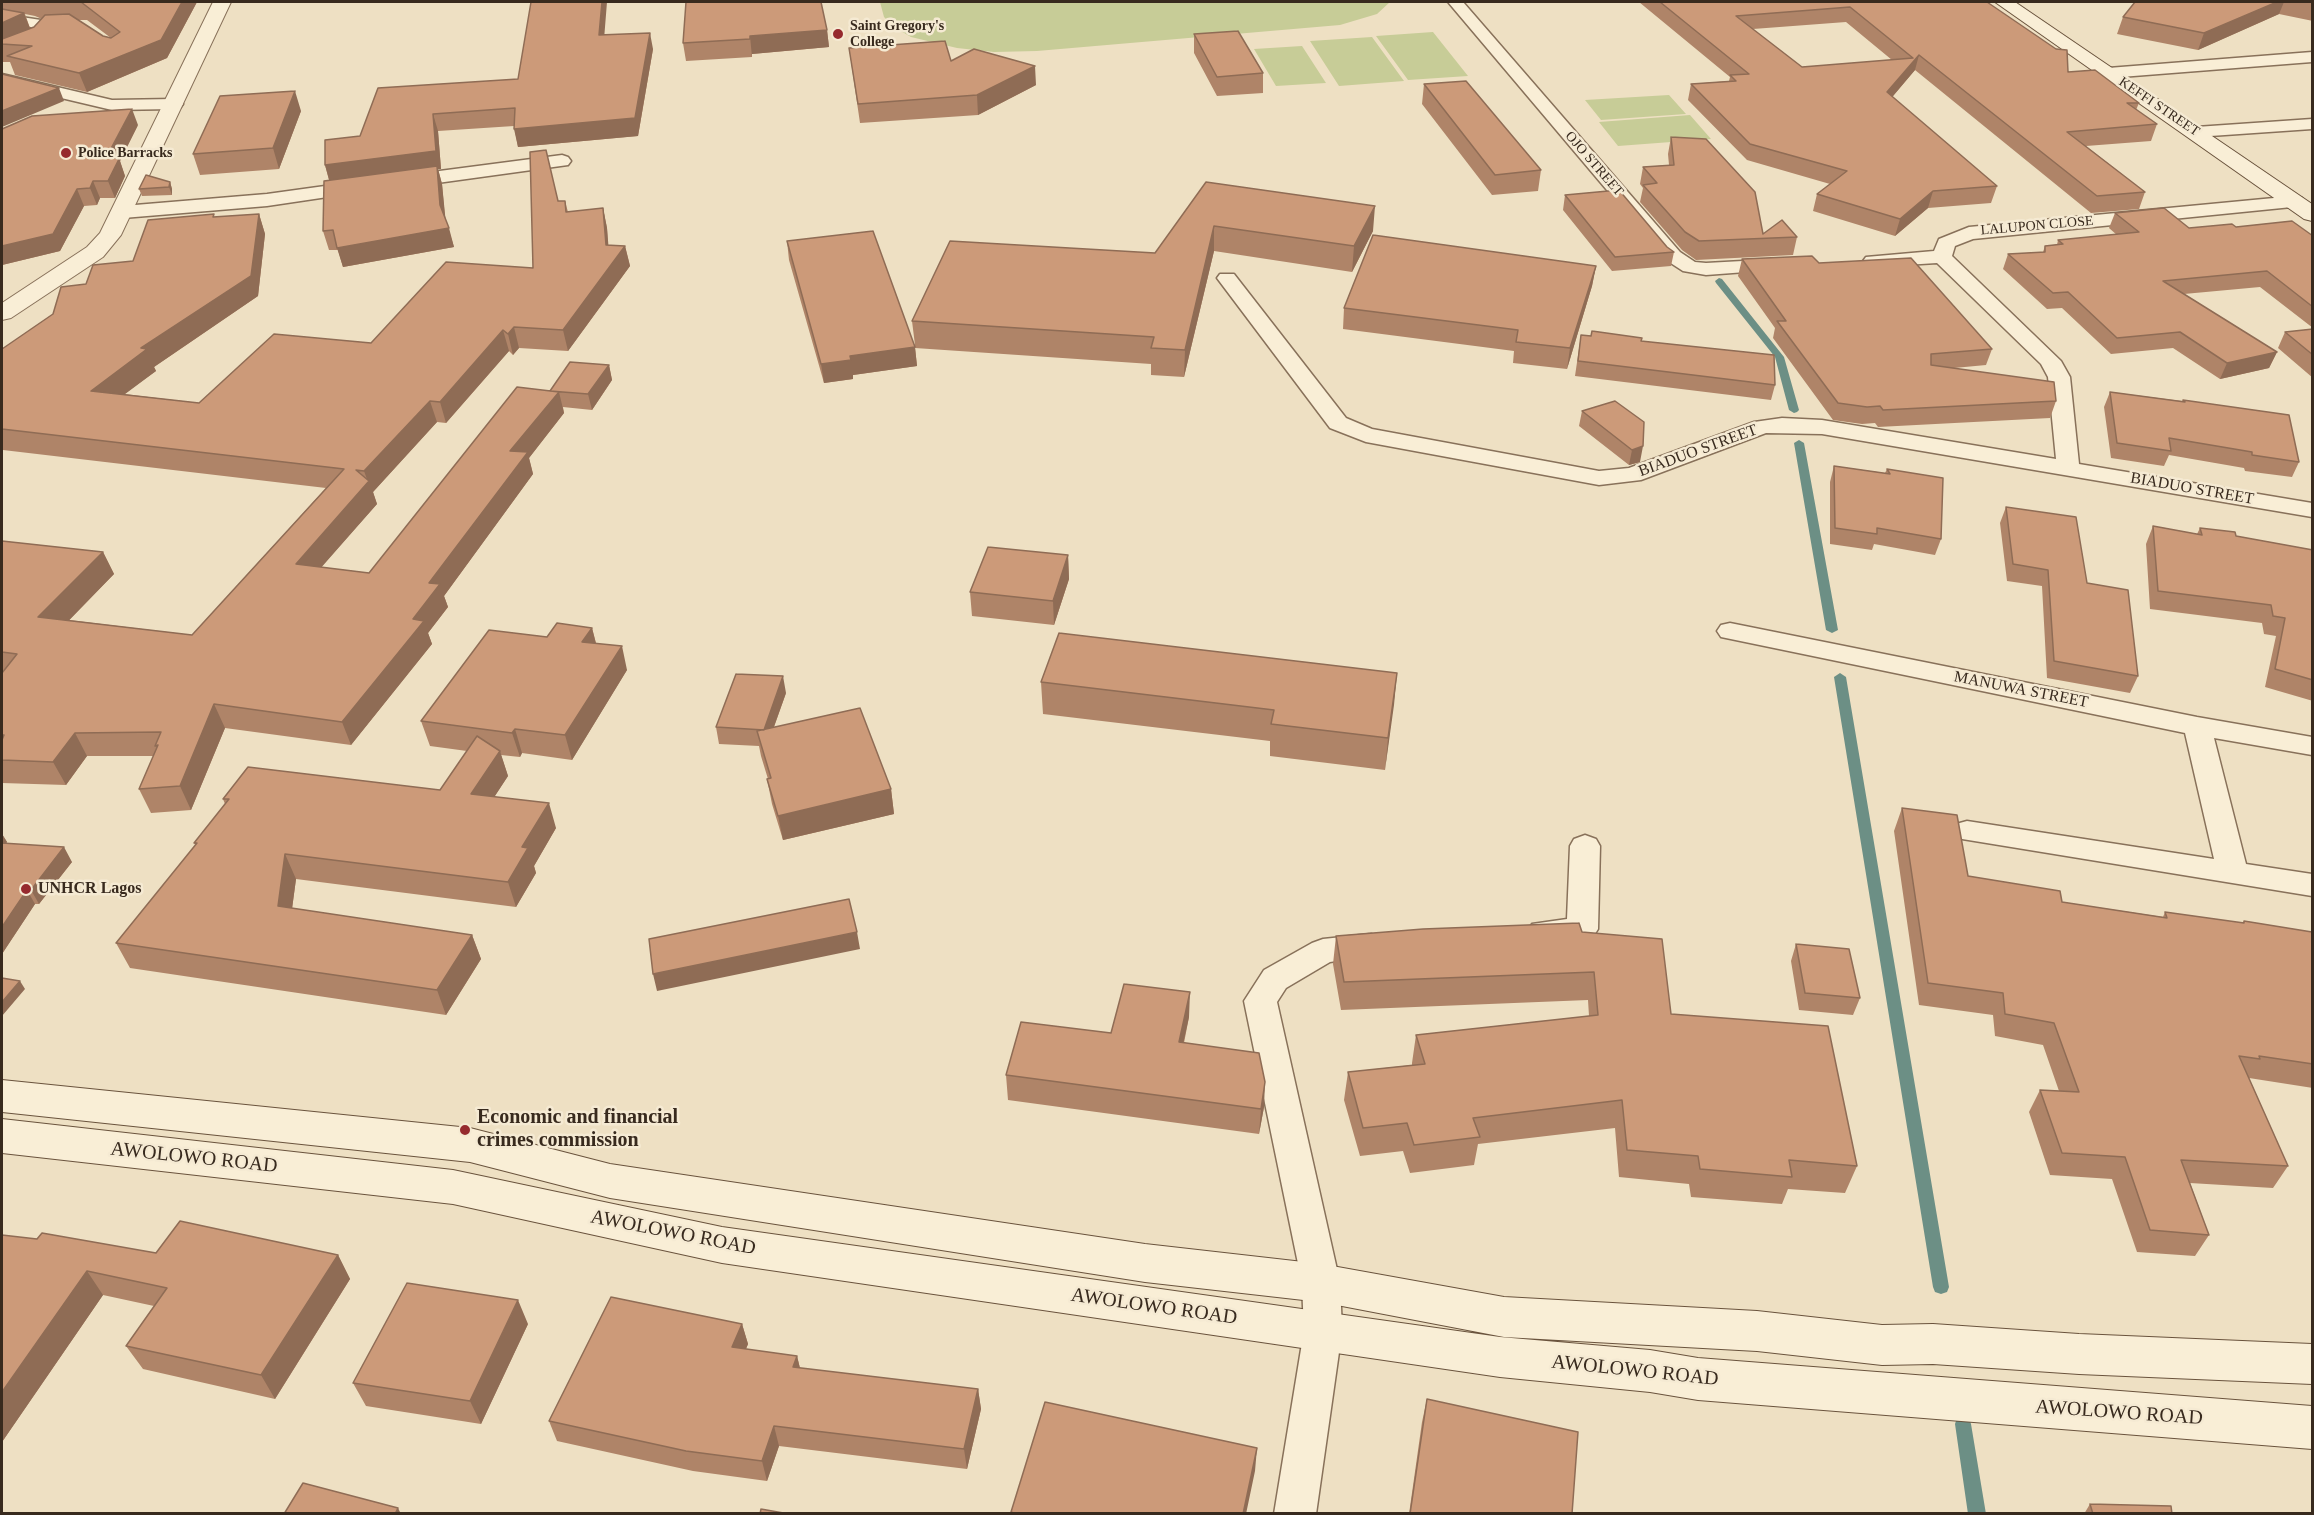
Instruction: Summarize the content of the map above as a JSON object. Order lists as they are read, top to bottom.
{
  "streets": {
    "main road": ["KEFFI STREET", "AWOLOWO ROAD"],
    "street": [
      "OJO STREET",
      "LALUPON CLOSE",
      "BIADUO STREET",
      "MANUWA STREET"
    ]
  },
  "crossings": [
    ["KEFFI STREET", "LALUPON CLOSE"]
  ],
  "places": [
    "Saint Gregory's College",
    "Police Barracks",
    "UNHCR Lagos",
    "Economic and financial crimes commission"
  ]
}
